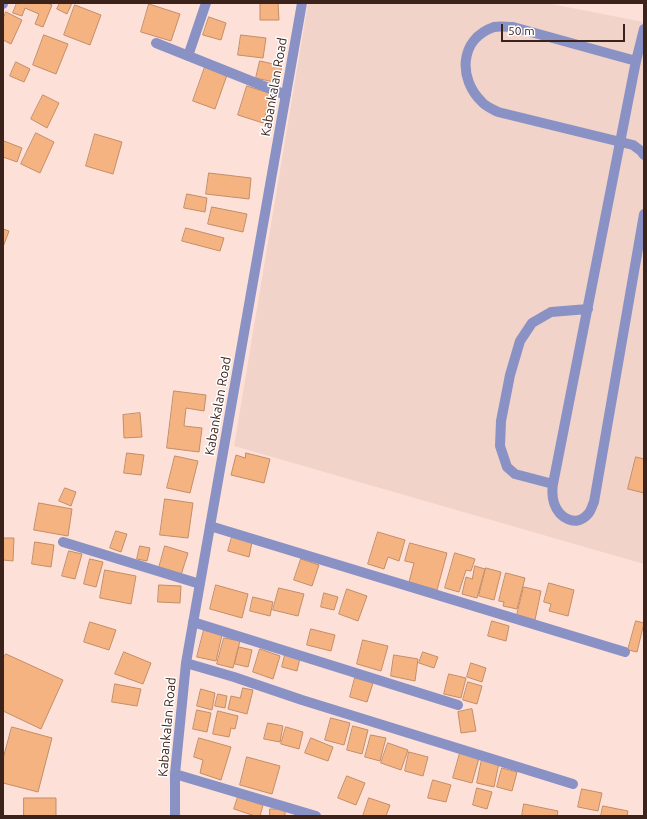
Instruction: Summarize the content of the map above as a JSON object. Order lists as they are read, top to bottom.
{
  "streets": {
    "street": ["Kabankalan Road"]
  },
  "scale_bar": "50 m"
}
